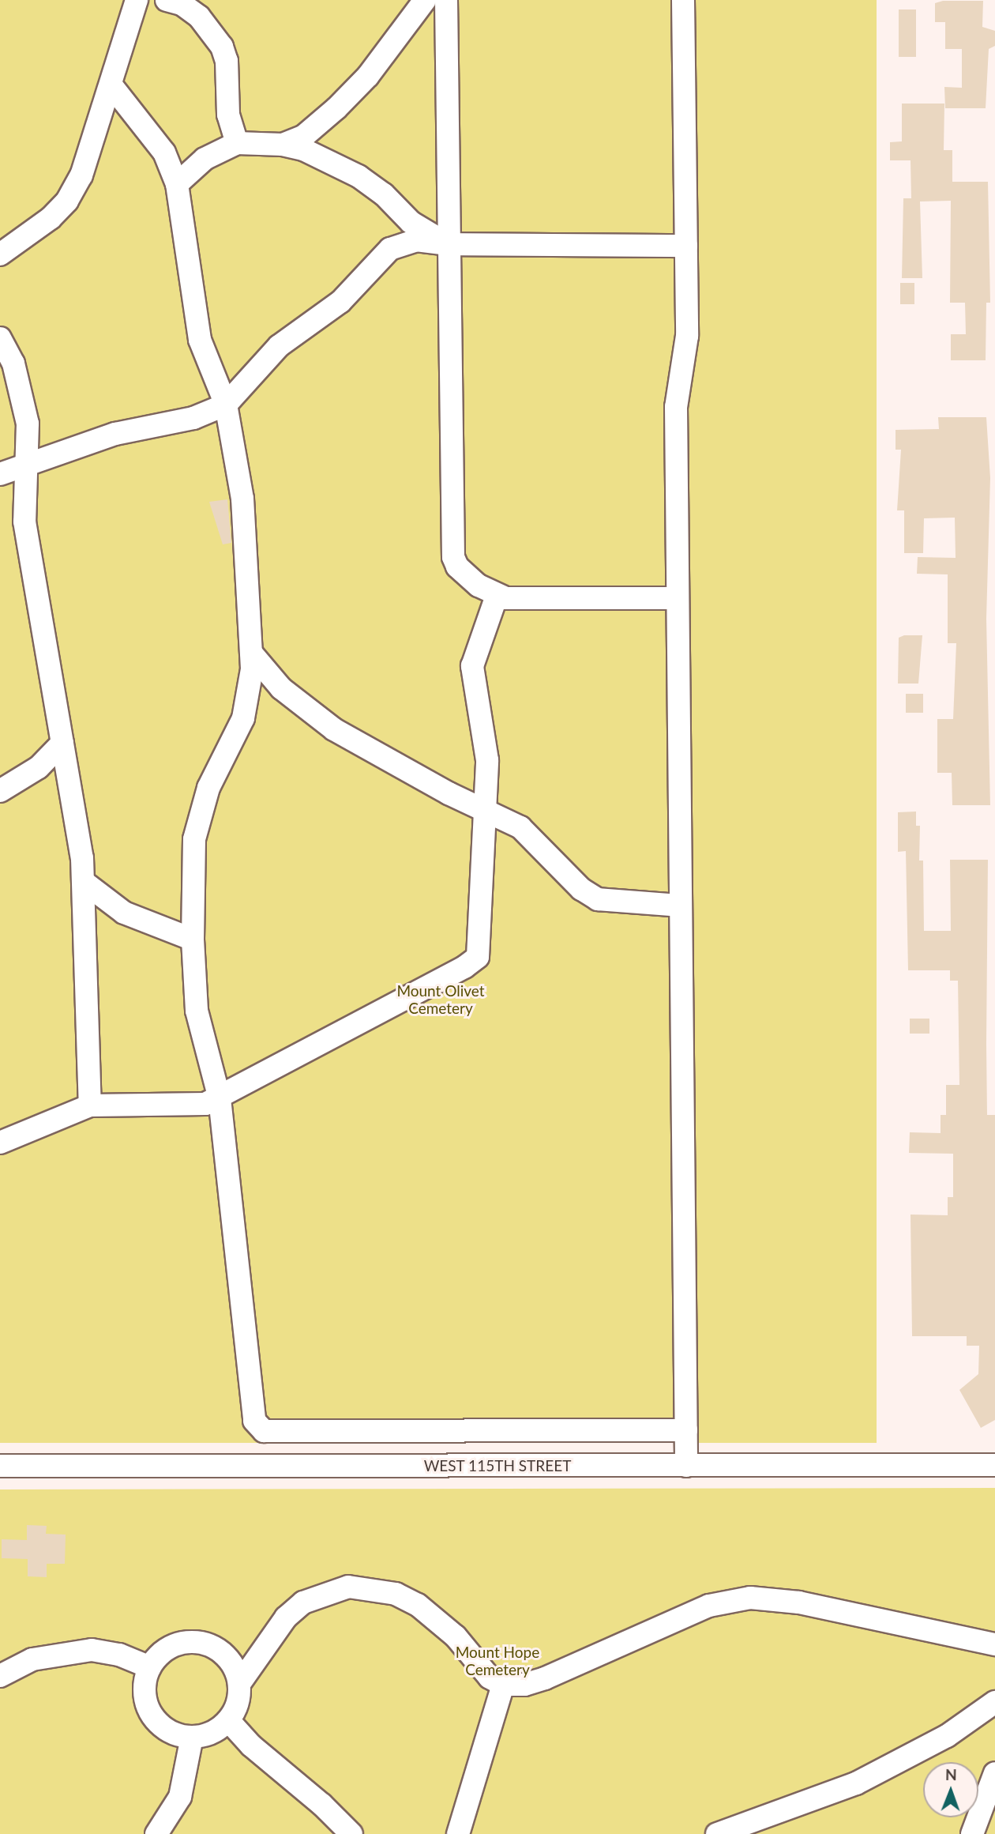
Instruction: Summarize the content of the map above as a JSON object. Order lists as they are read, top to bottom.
{
  "streets": {
    "street": ["WEST 115TH STREET"]
  },
  "parks": ["Mount Olivet Cemetery", "Mount Hope Cemetery"],
  "north": "top"
}
